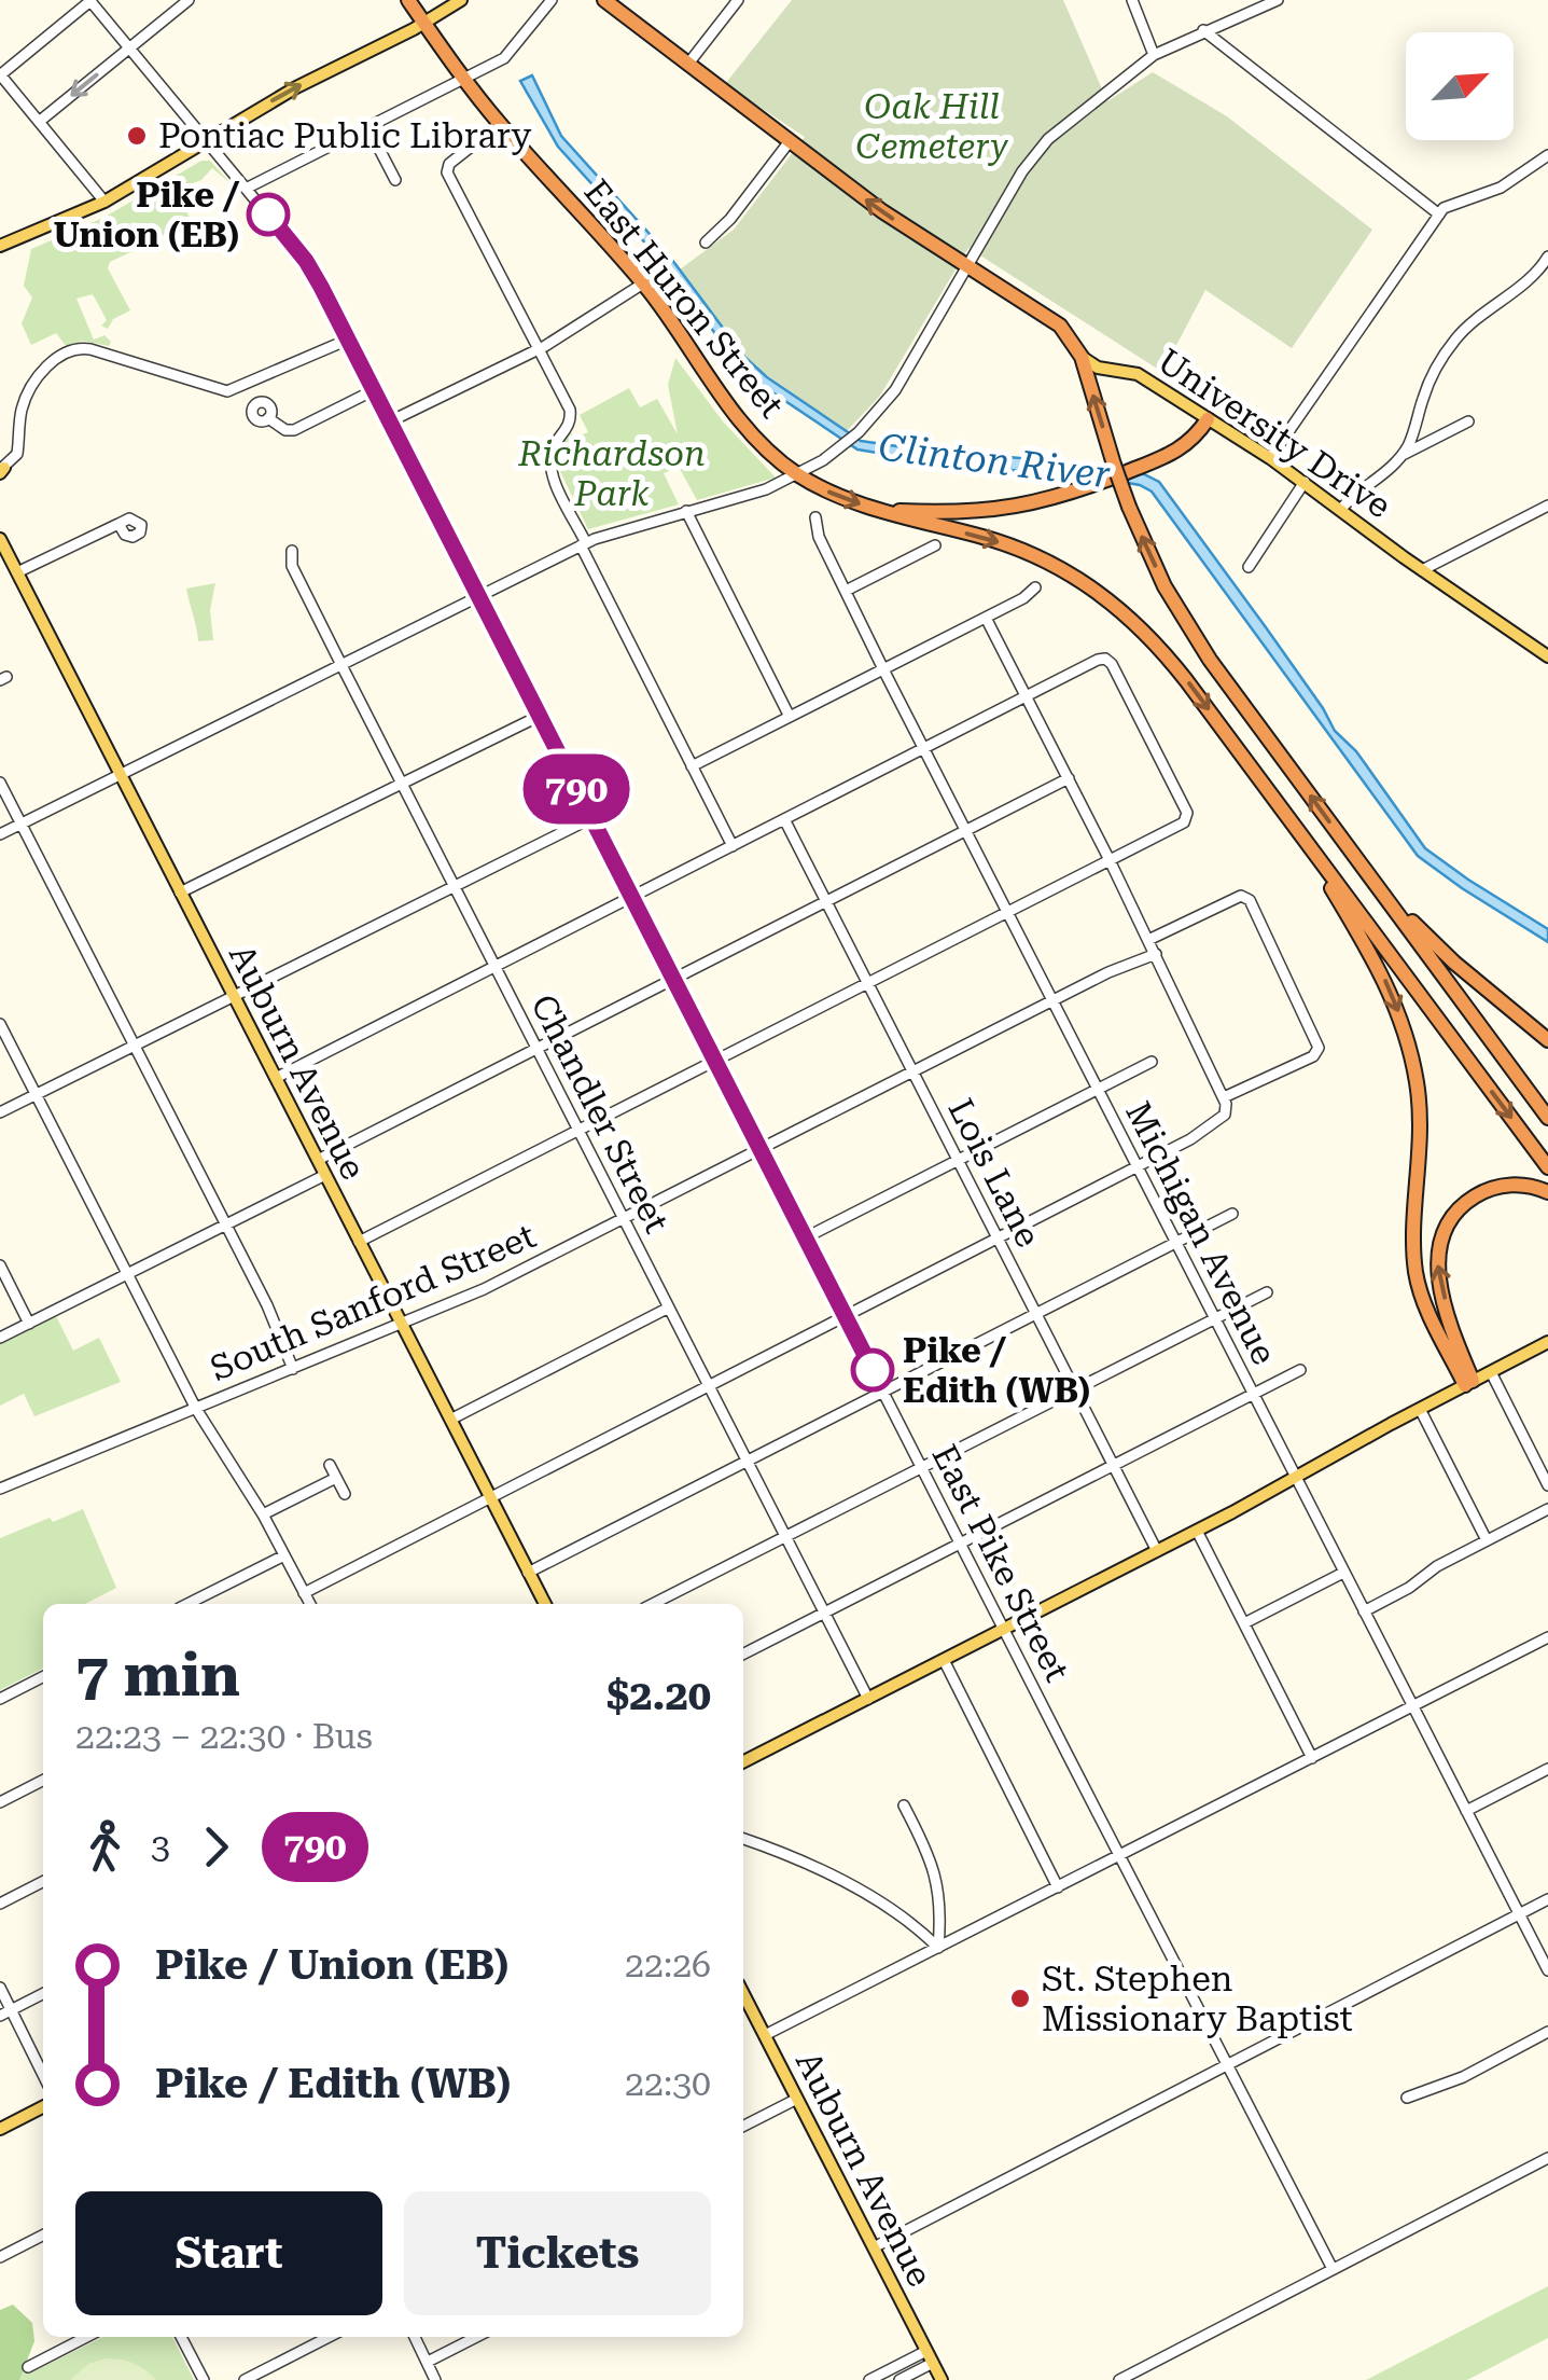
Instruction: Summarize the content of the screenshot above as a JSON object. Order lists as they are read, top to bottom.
{
  "streets": {
    "highway": ["East Huron Street"],
    "main road": ["University Drive", "Auburn Avenue"],
    "street": [
      "Chandler Street",
      "Lois Lane",
      "Michigan Avenue",
      "South Sanford Street",
      "East Pike Street"
    ]
  },
  "crossings": [
    ["Auburn Avenue", "South Sanford Street"],
    ["Chandler Street", "South Sanford Street"],
    ["Lois Lane", "South Sanford Street"],
    ["Michigan Avenue", "South Sanford Street"],
    ["South Sanford Street", "East Pike Street"]
  ],
  "water": ["Clinton River"],
  "parks": ["Oak Hill Cemetery", "Richardson Park"],
  "places": [
    "Pontiac Public Library",
    "Pike / Union (EB)",
    "Pike / Edith (WB)",
    "St. Stephen Missionary Baptist"
  ],
  "lines": ["bus line 790"],
  "north": "top right",
  "page": {
    "on_map": "790",
    "heading": ["7 min", "22:23 – 22:30 · Bus", "$2.20"],
    "legs": ["3", "790"],
    "list": [
      {
        "name": "Pike / Union (EB)",
        "value": "22:26"
      },
      {
        "name": "Pike / Edith (WB)",
        "value": "22:30"
      }
    ],
    "buttons": ["Start", "Tickets"]
  }
}
